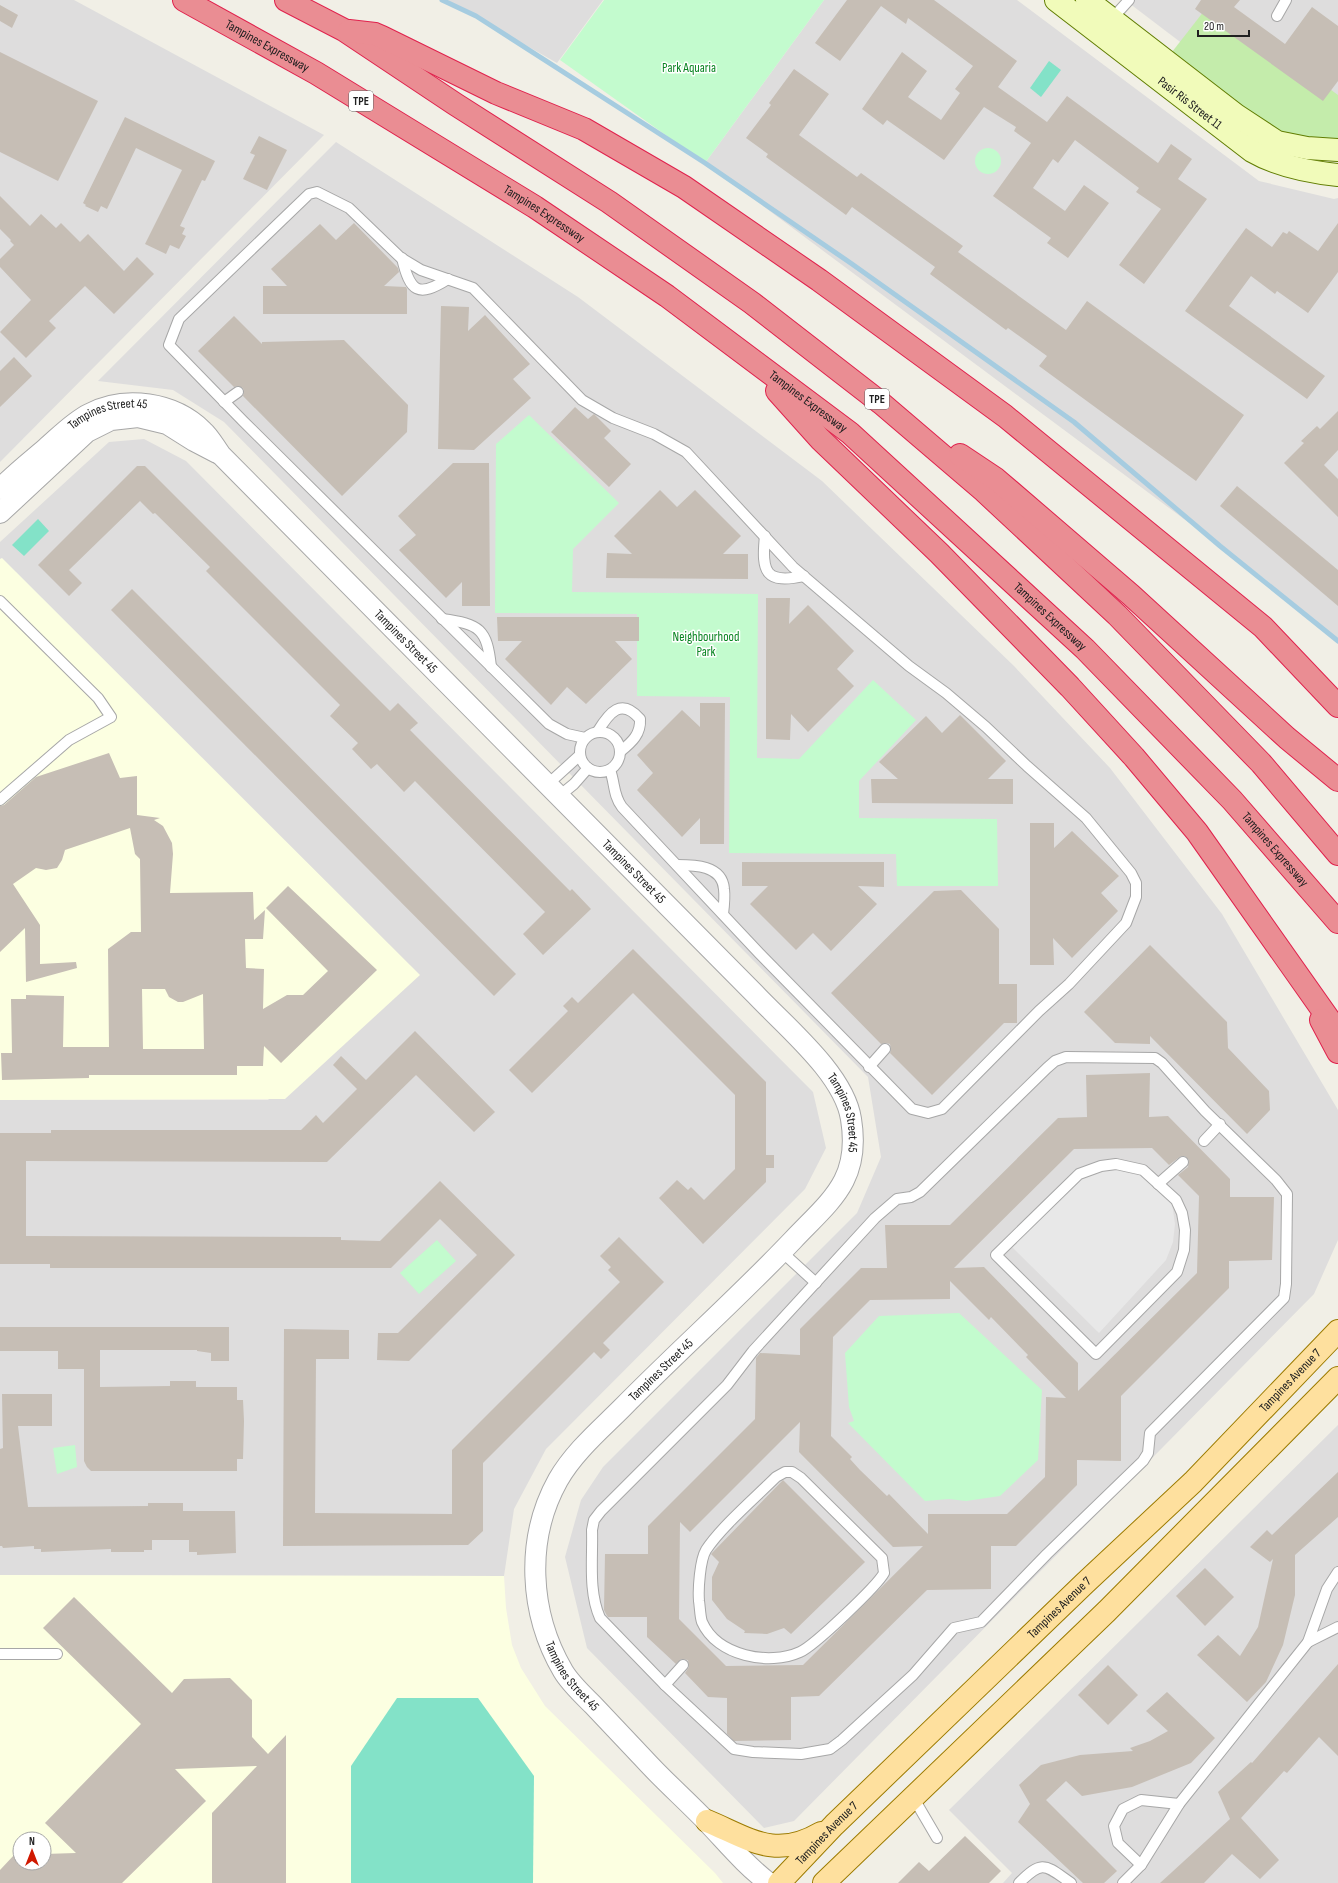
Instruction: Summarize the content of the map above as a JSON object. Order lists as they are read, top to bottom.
{
  "streets": {
    "highway": ["Tampines Expressway", "TPE"],
    "main road": ["Tampines Avenue 7"],
    "street": ["Pasir Ris Street 11", "Tampines Street 45"]
  },
  "parks": ["Park Aquaria", "Neighbourhood Park"],
  "scale_bar": "20 m",
  "north": "top"
}
